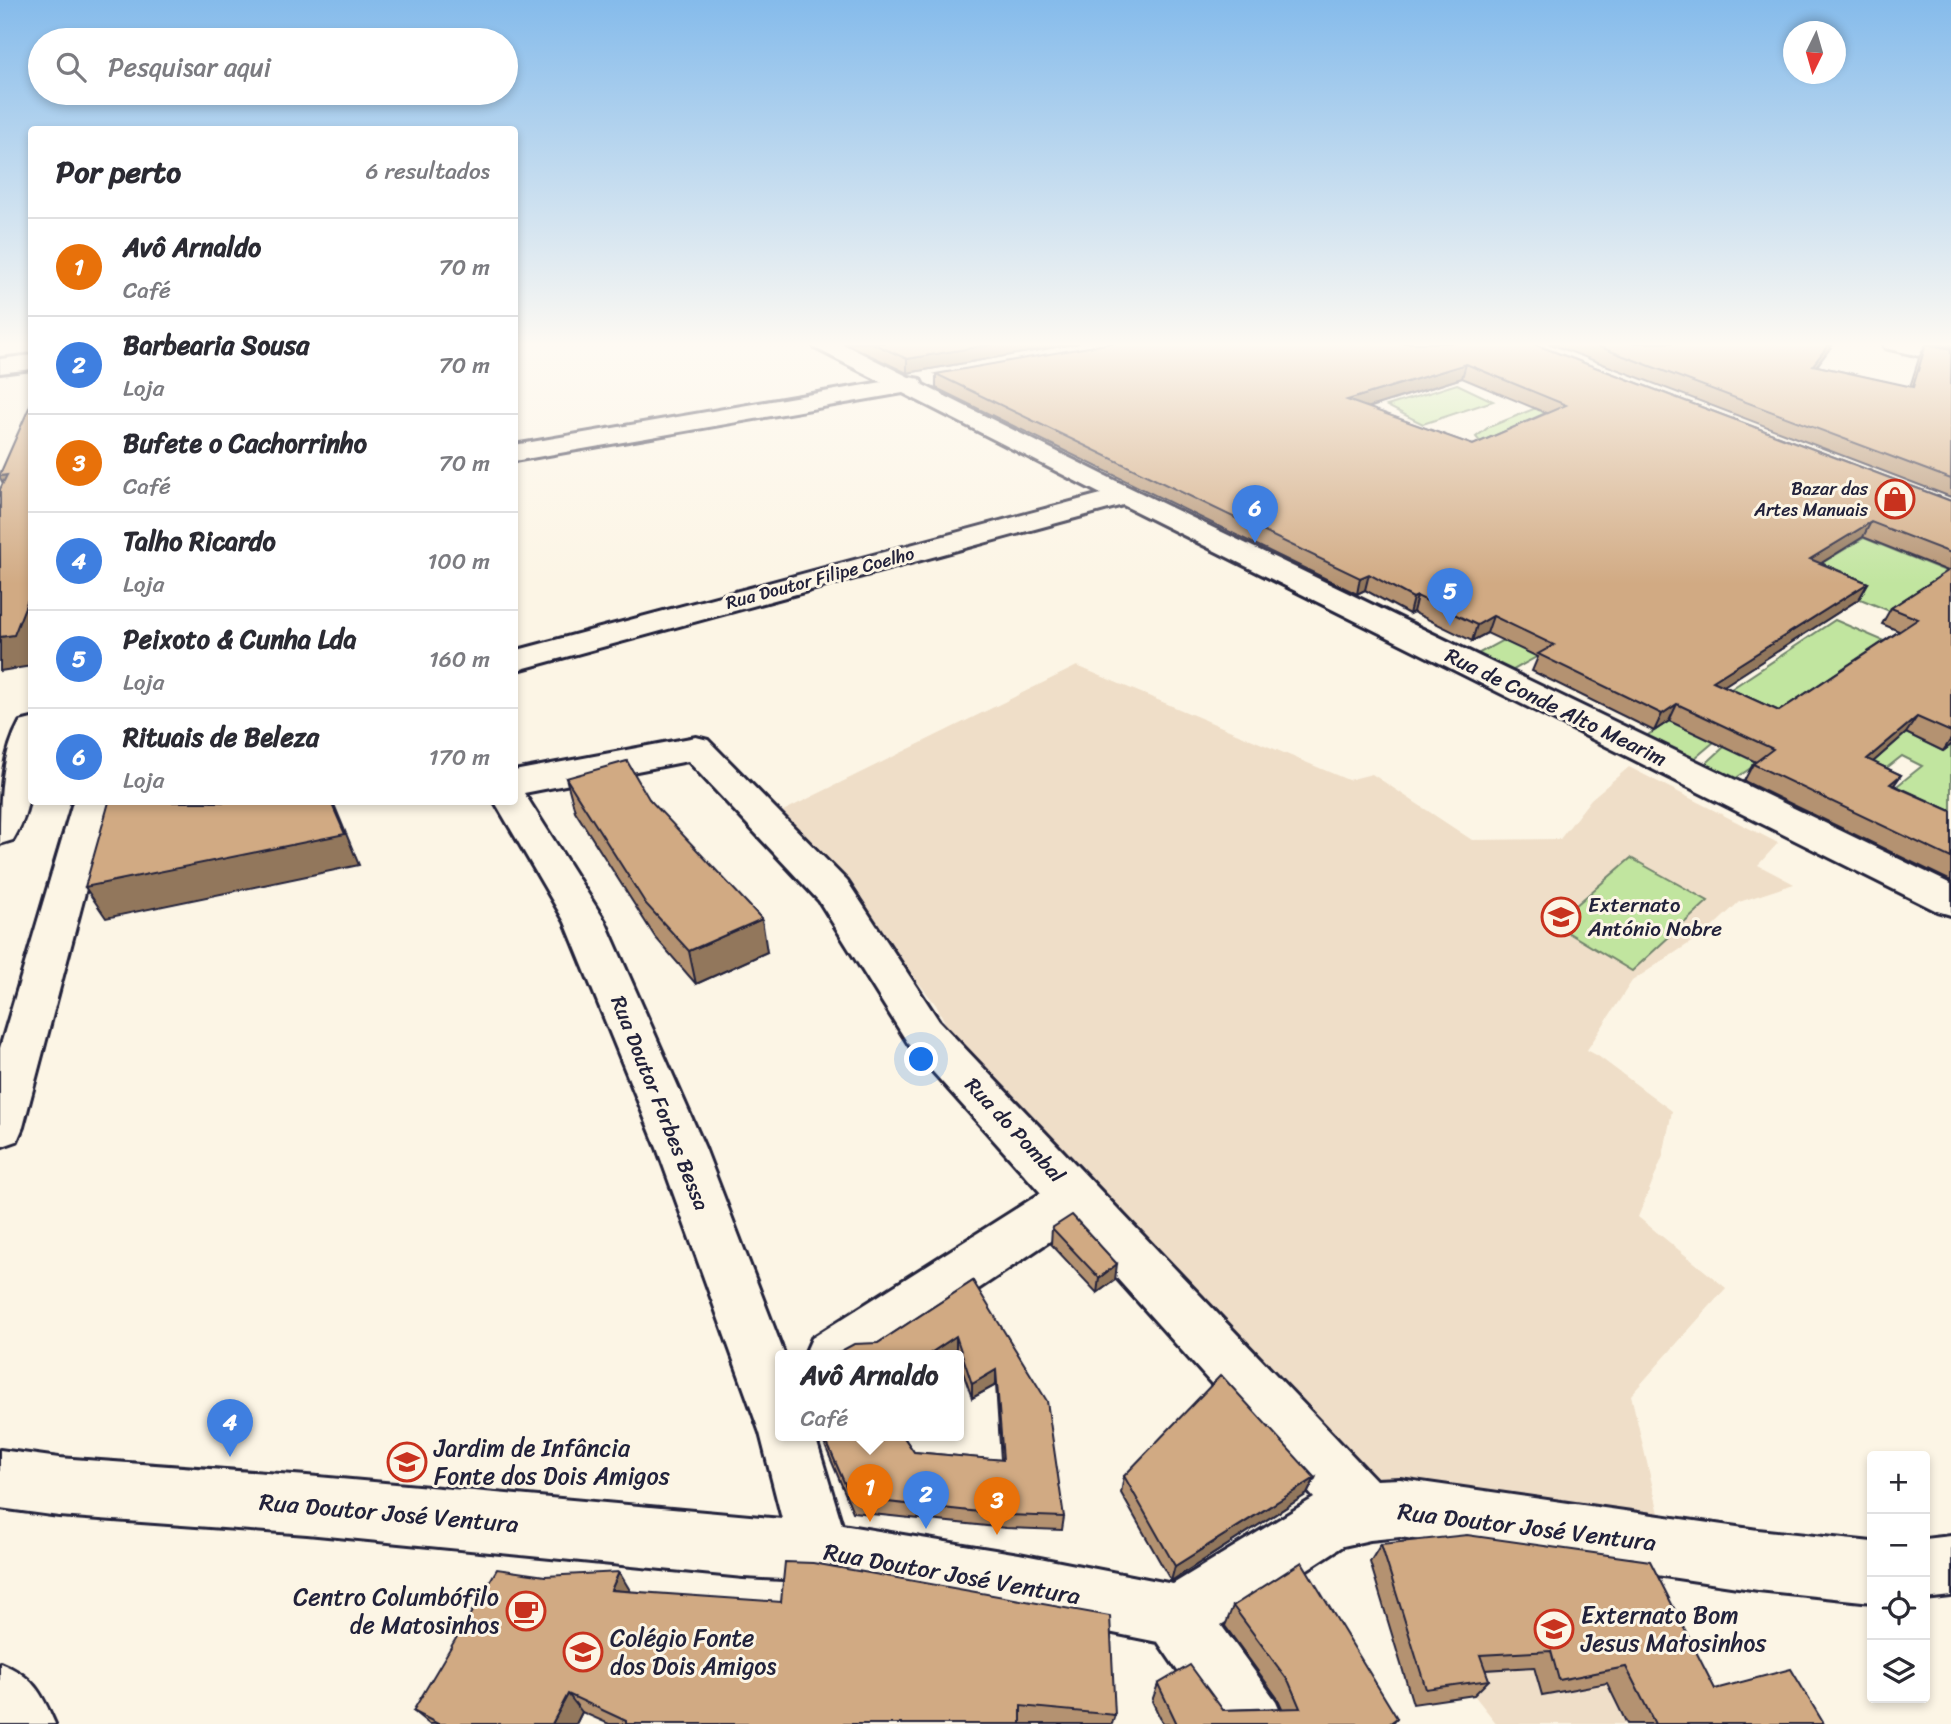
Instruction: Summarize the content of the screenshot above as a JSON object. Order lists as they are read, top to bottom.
{
  "streets": {
    "street": [
      "Rua Doutor Filipe Coelho",
      "Rua de Conde Alto Mearim",
      "Rua Doutor Forbes Bessa",
      "Rua do Pombal",
      "Rua Doutor José Ventura"
    ]
  },
  "crossings": [
    ["Rua Doutor Filipe Coelho", "Rua de Conde Alto Mearim"],
    ["Rua Doutor Forbes Bessa", "Rua Doutor José Ventura"],
    ["Rua do Pombal", "Rua Doutor José Ventura"]
  ],
  "places": {
    "shop": ["Bazar das Artes Manuais"],
    "school or university": [
      "Externato António Nobre",
      "Jardim de Infância Fonte dos Dois Amigos",
      "Externato Bom Jesus Matosinhos",
      "Colégio Fonte dos Dois Amigos"
    ],
    "cafe": ["Centro Columbófilo de Matosinhos"]
  },
  "north": "bottom",
  "page": {
    "search": "Pesquisar aqui",
    "heading": ["Por perto", "6 resultados"],
    "list": [
      {
        "mark": "1",
        "name": "Avô Arnaldo",
        "note": "Café",
        "value": "70 m"
      },
      {
        "mark": "2",
        "name": "Barbearia Sousa",
        "note": "Loja",
        "value": "70 m"
      },
      {
        "mark": "3",
        "name": "Bufete o Cachorrinho",
        "note": "Café",
        "value": "70 m"
      },
      {
        "mark": "4",
        "name": "Talho Ricardo",
        "note": "Loja",
        "value": "100 m"
      },
      {
        "mark": "5",
        "name": "Peixoto & Cunha Lda",
        "note": "Loja",
        "value": "160 m"
      },
      {
        "mark": "6",
        "name": "Rituais de Beleza",
        "note": "Loja",
        "value": "170 m"
      }
    ],
    "pins": [
      "6",
      "5",
      "4",
      "1",
      "2",
      "3"
    ],
    "popup": ["Avô Arnaldo", "Café"],
    "map_buttons": ["+", "−"]
  }
}
